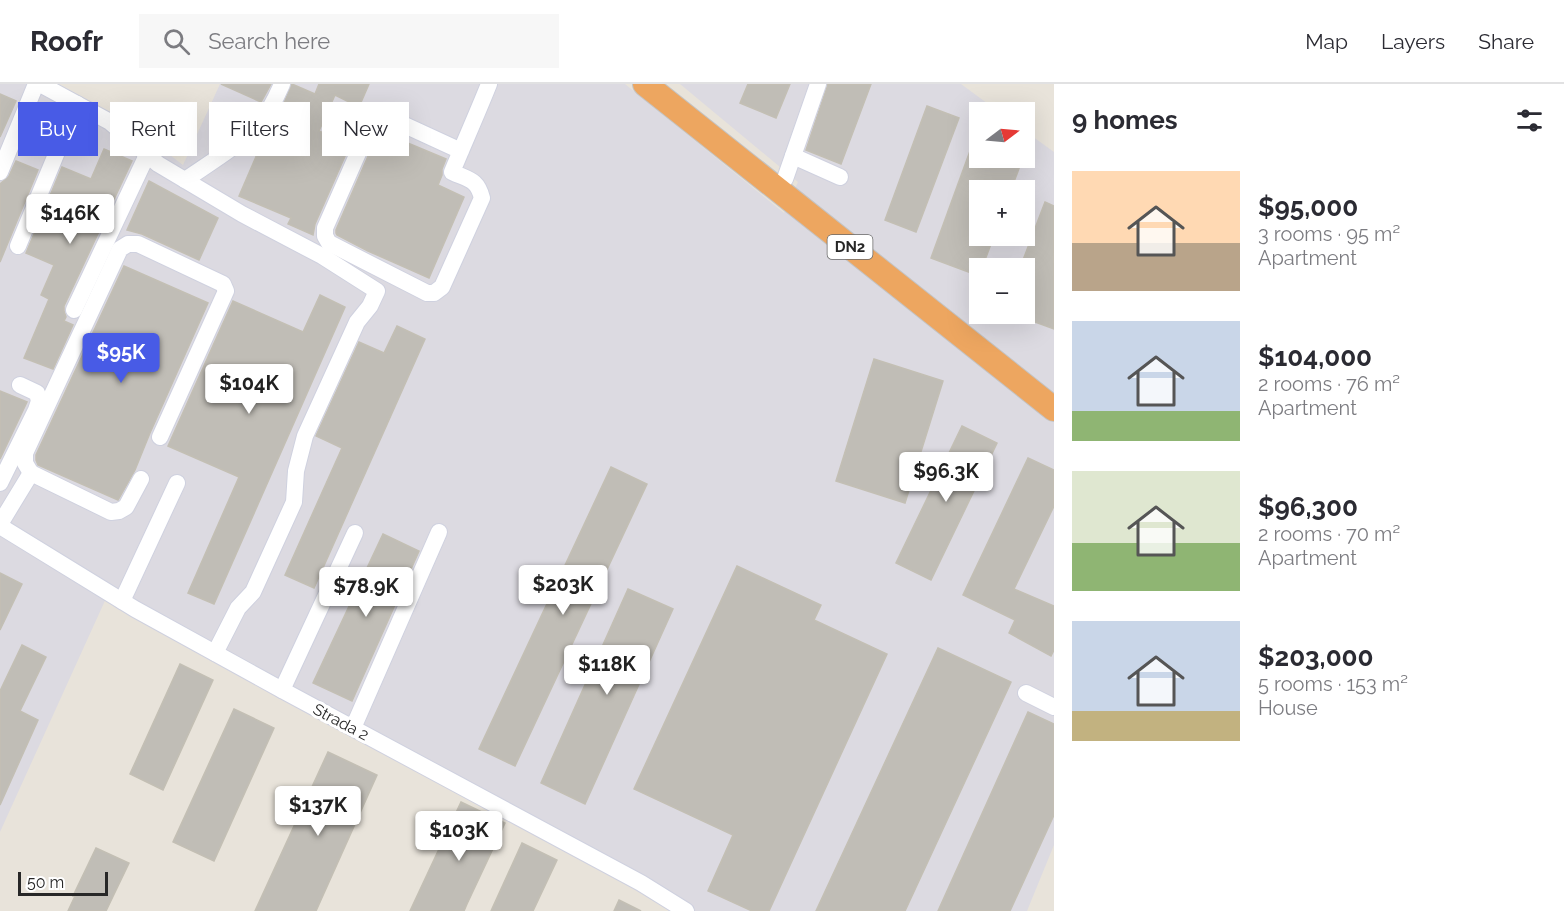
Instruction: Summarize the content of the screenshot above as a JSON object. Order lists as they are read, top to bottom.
{
  "streets": {
    "highway": ["DN2"],
    "lane": ["Strada 2"]
  },
  "scale_bar": "50 m",
  "north": "right",
  "page": {
    "header": "Roofr",
    "search": "Search here",
    "nav": ["Map", "Layers", "Share"],
    "heading": "9 homes",
    "map_buttons": ["+", "−"],
    "chip": [
      "Buy",
      "Rent",
      "Filters",
      "New"
    ],
    "list": [
      {
        "name": "$95,000",
        "note": "3 rooms · 95 m² · Apartment"
      },
      {
        "name": "$104,000",
        "note": "2 rooms · 76 m² · Apartment"
      },
      {
        "name": "$96,300",
        "note": "2 rooms · 70 m² · Apartment"
      },
      {
        "name": "$203,000",
        "note": "5 rooms · 153 m² · House"
      }
    ],
    "price": [
      "$146K",
      "$95K",
      "$104K",
      "$96.3K",
      "$203K",
      "$78.9K",
      "$118K",
      "$137K",
      "$103K"
    ],
    "scale": "50 m"
  }
}
